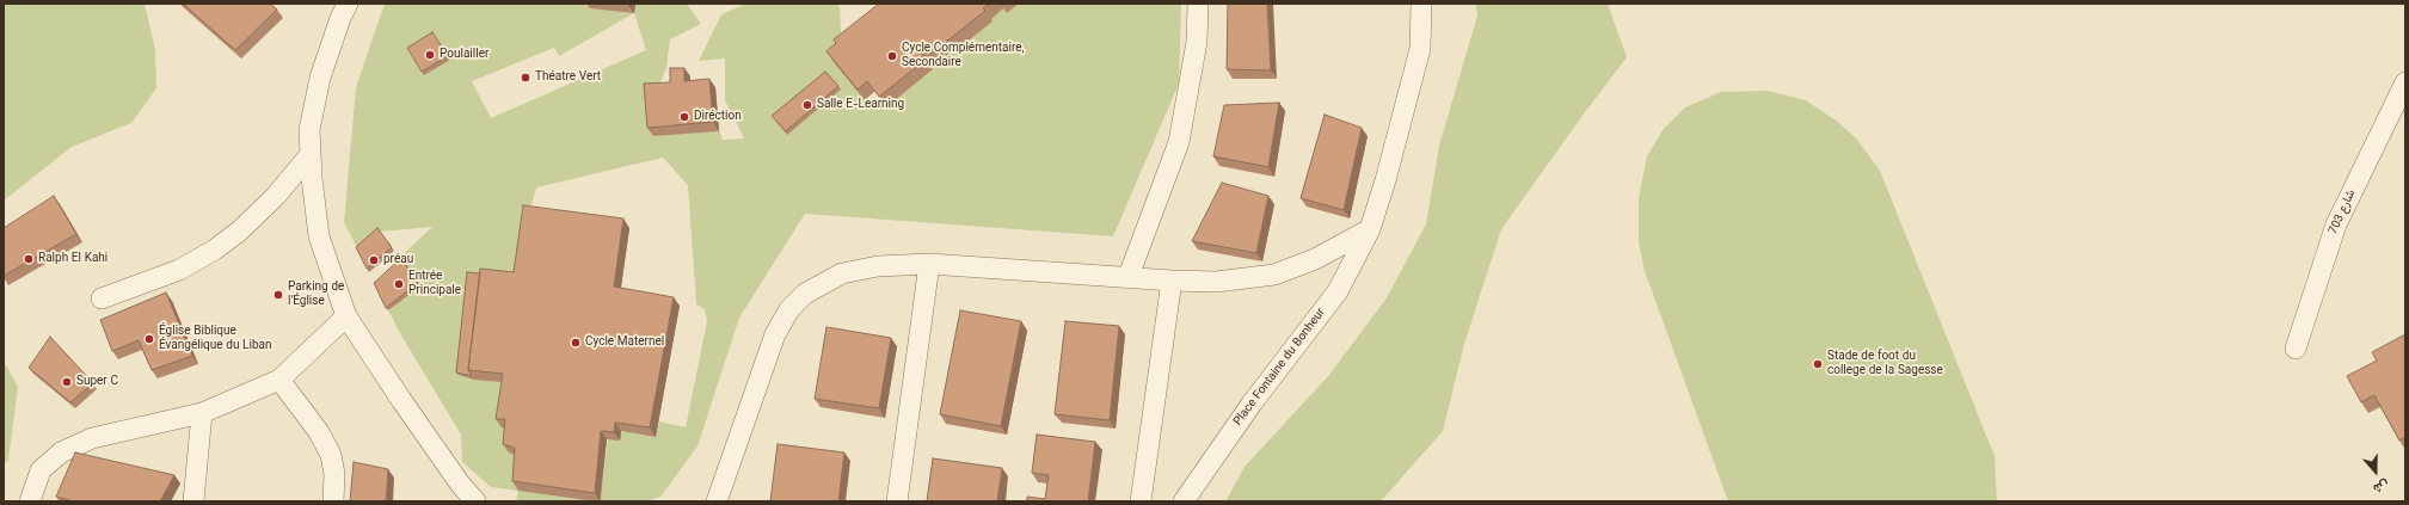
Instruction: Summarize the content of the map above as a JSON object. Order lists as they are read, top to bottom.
{
  "streets": {
    "street": ["شارع 703", "Place Fontaine du Bonheur"]
  },
  "places": [
    "Poulailler",
    "Cycle Complémentaire, Secondaire",
    "Théatre Vert",
    "Salle E-Learning",
    "Diréction",
    "Ralph El Kahi",
    "préau",
    "Entrée Principale",
    "Parking de l'Église",
    "Église Biblique Évangélique du Liban",
    "Cycle Maternel",
    "Stade de foot du college de la Sagesse",
    "Super C"
  ],
  "north": "bottom"
}
